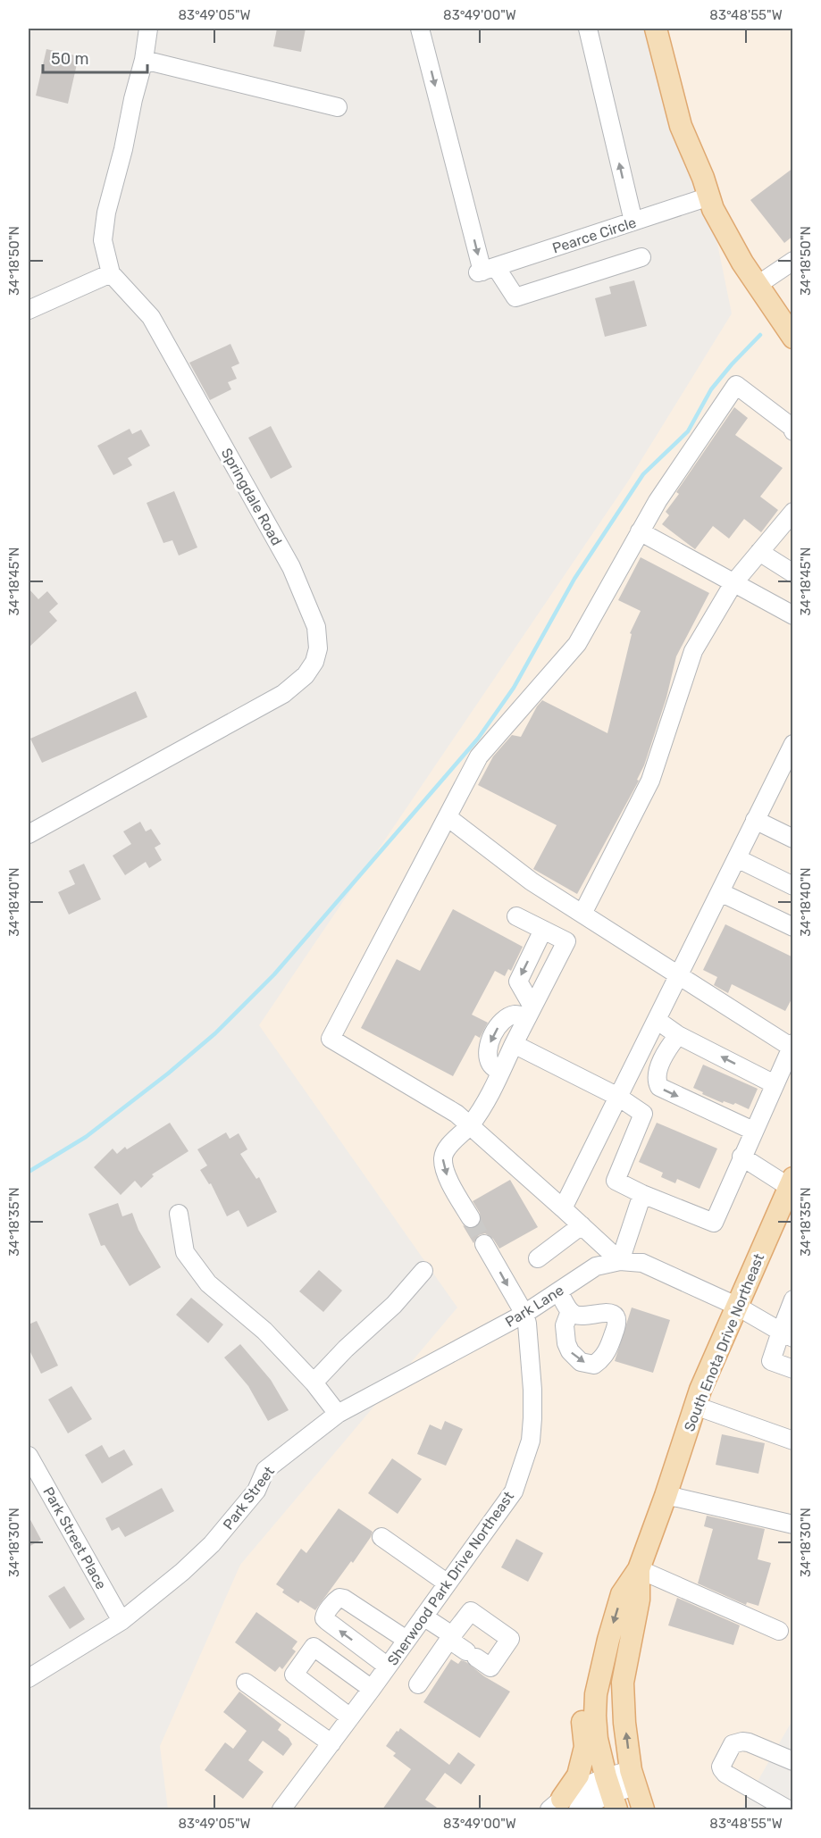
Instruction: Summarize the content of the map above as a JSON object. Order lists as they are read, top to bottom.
{
  "streets": {
    "main road": ["South Enota Drive Northeast"],
    "street": [
      "Pearce Circle",
      "Springdale Road",
      "Park Lane",
      "Park Street",
      "Park Street Place",
      "Sherwood Park Drive Northeast"
    ]
  },
  "crossings": [
    ["Park Lane", "South Enota Drive Northeast"],
    ["Park Lane", "Park Street"],
    ["Park Lane", "Sherwood Park Drive Northeast"],
    ["Park Street", "Park Street Place"]
  ],
  "scale_bar": "50 m",
  "coordinates": [
    "83°49'05\"W",
    "83°49'00\"W",
    "83°48'55\"W",
    "34°18'50\"N",
    "34°18'45\"N",
    "34°18'40\"N",
    "34°18'35\"N",
    "34°18'30\"N"
  ]
}
